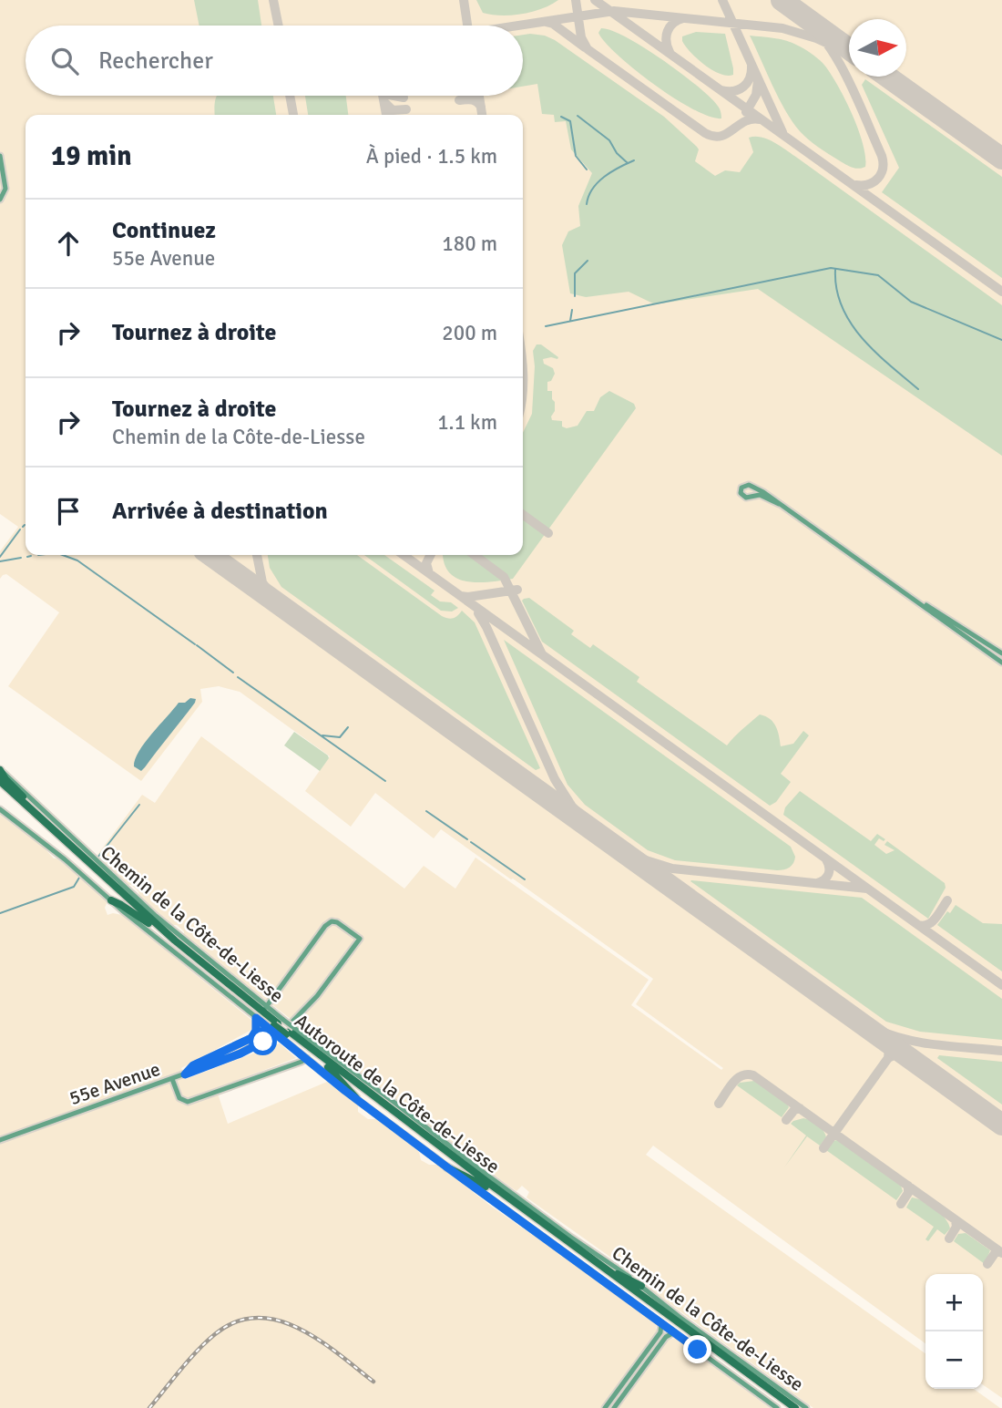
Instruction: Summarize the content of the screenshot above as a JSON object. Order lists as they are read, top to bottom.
{
  "streets": {
    "highway": ["Autoroute de la Côte-de-Liesse"],
    "main road": ["Chemin de la Côte-de-Liesse", "55e Avenue"]
  },
  "crossings": [
    ["Chemin de la Côte-de-Liesse", "Autoroute de la Côte-de-Liesse"]
  ],
  "north": "right",
  "page": {
    "search": "Rechercher",
    "heading": ["19 min", "À pied · 1.5 km"],
    "list": [
      ["Continuez", "55e Avenue", "180 m"],
      ["Tournez à droite", "200 m"],
      ["Tournez à droite", "Chemin de la Côte-de-Liesse", "1.1 km"],
      "Arrivée à destination"
    ],
    "map_buttons": ["+", "−"]
  }
}
